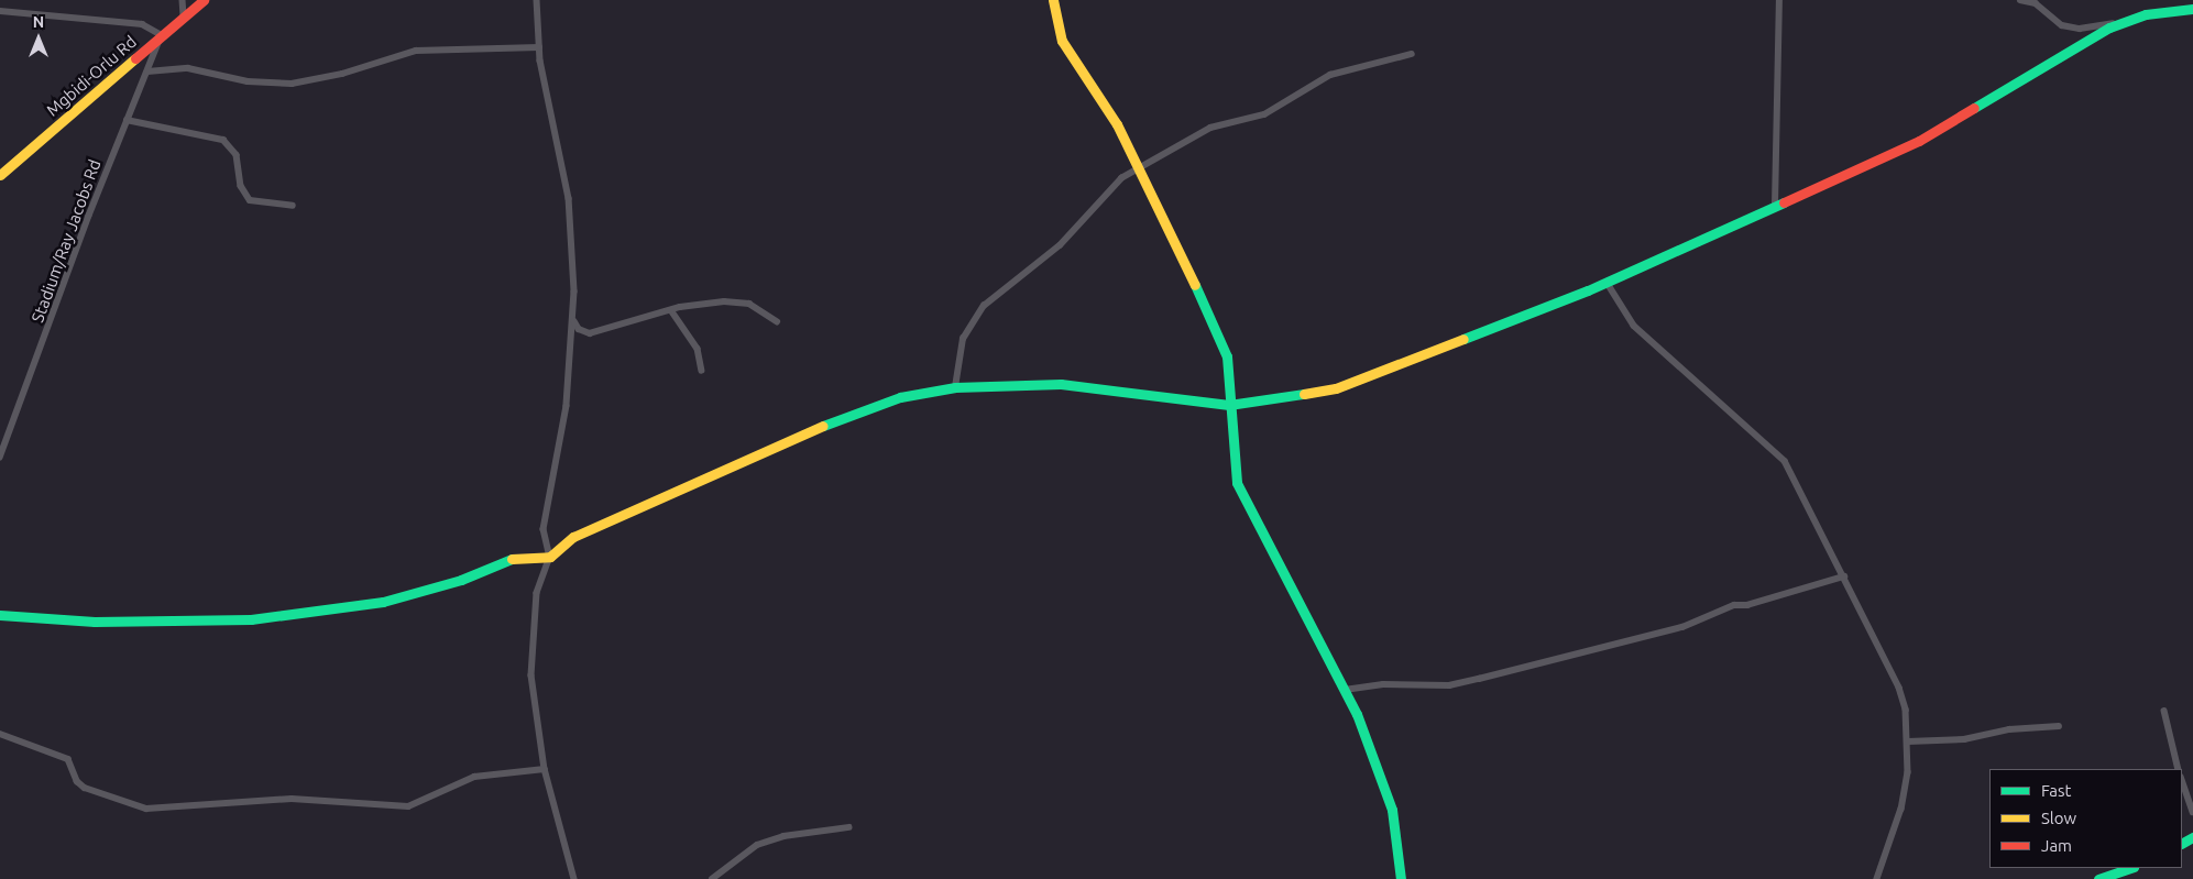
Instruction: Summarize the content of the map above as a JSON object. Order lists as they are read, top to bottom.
{
  "streets": {
    "street": ["Mgbidi-Orlu Rd", "Stadium/Ray Jacobs Rd"]
  },
  "crossings": [
    ["Mgbidi-Orlu Rd", "Stadium/Ray Jacobs Rd"]
  ],
  "legend": ["Fast", "Slow", "Jam"],
  "north": "top"
}
